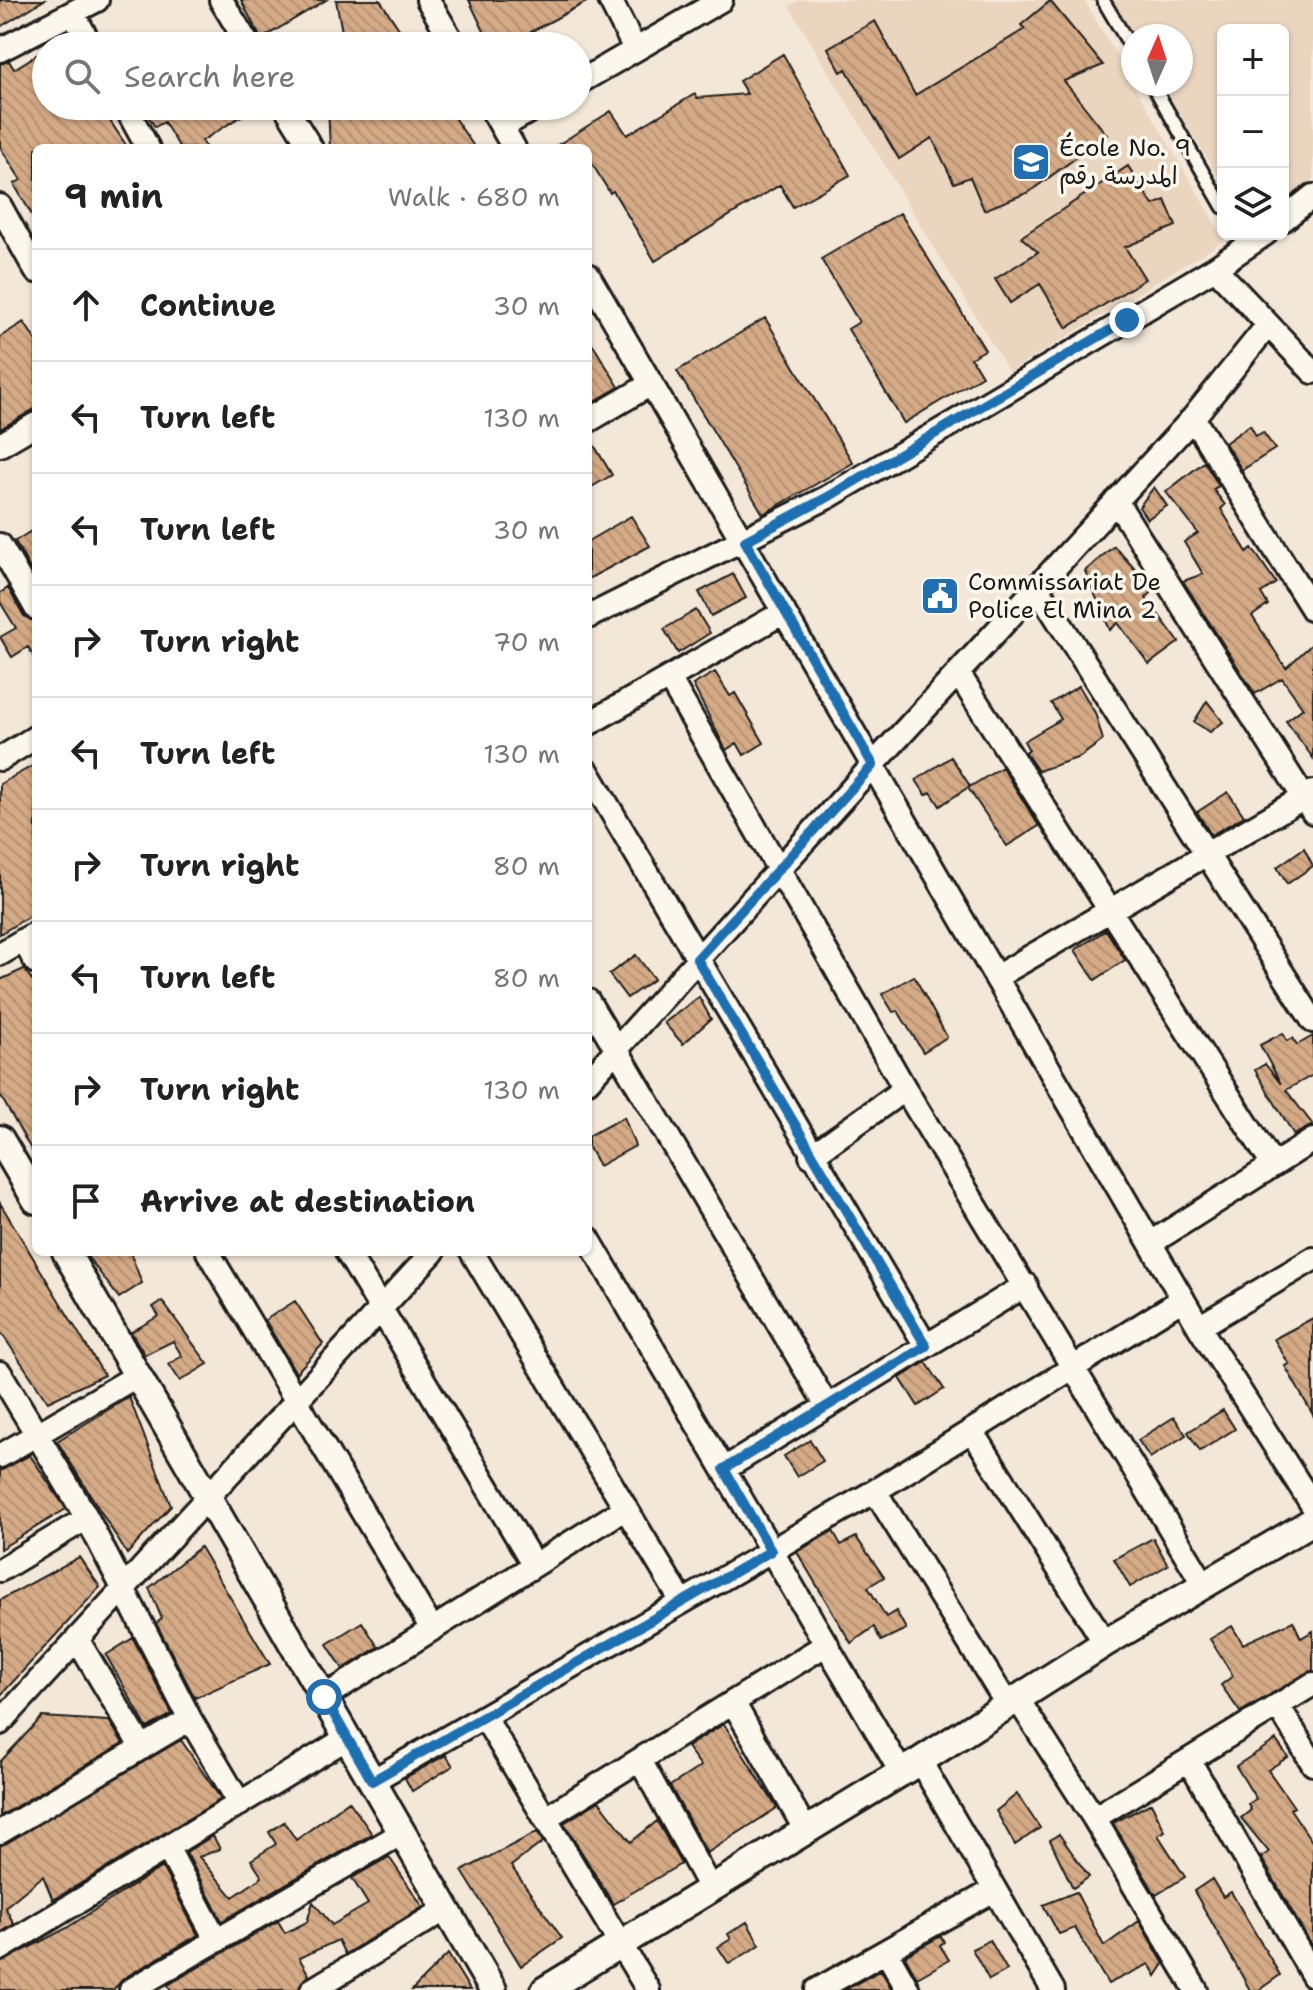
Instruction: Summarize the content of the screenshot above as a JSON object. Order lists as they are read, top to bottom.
{
  "places": {
    "school or university": ["École No. 9 المدرسة رقم"],
    "public building": ["Commissariat De Police El Mina 2"]
  },
  "north": "top",
  "page": {
    "map_buttons": ["+", "−"],
    "search": "Search here",
    "heading": ["9 min", "Walk · 680 m"],
    "list": [
      ["Continue", "30 m"],
      ["Turn left", "130 m"],
      ["Turn left", "30 m"],
      ["Turn right", "70 m"],
      ["Turn left", "130 m"],
      ["Turn right", "80 m"],
      ["Turn left", "80 m"],
      ["Turn right", "130 m"],
      "Arrive at destination"
    ]
  }
}
